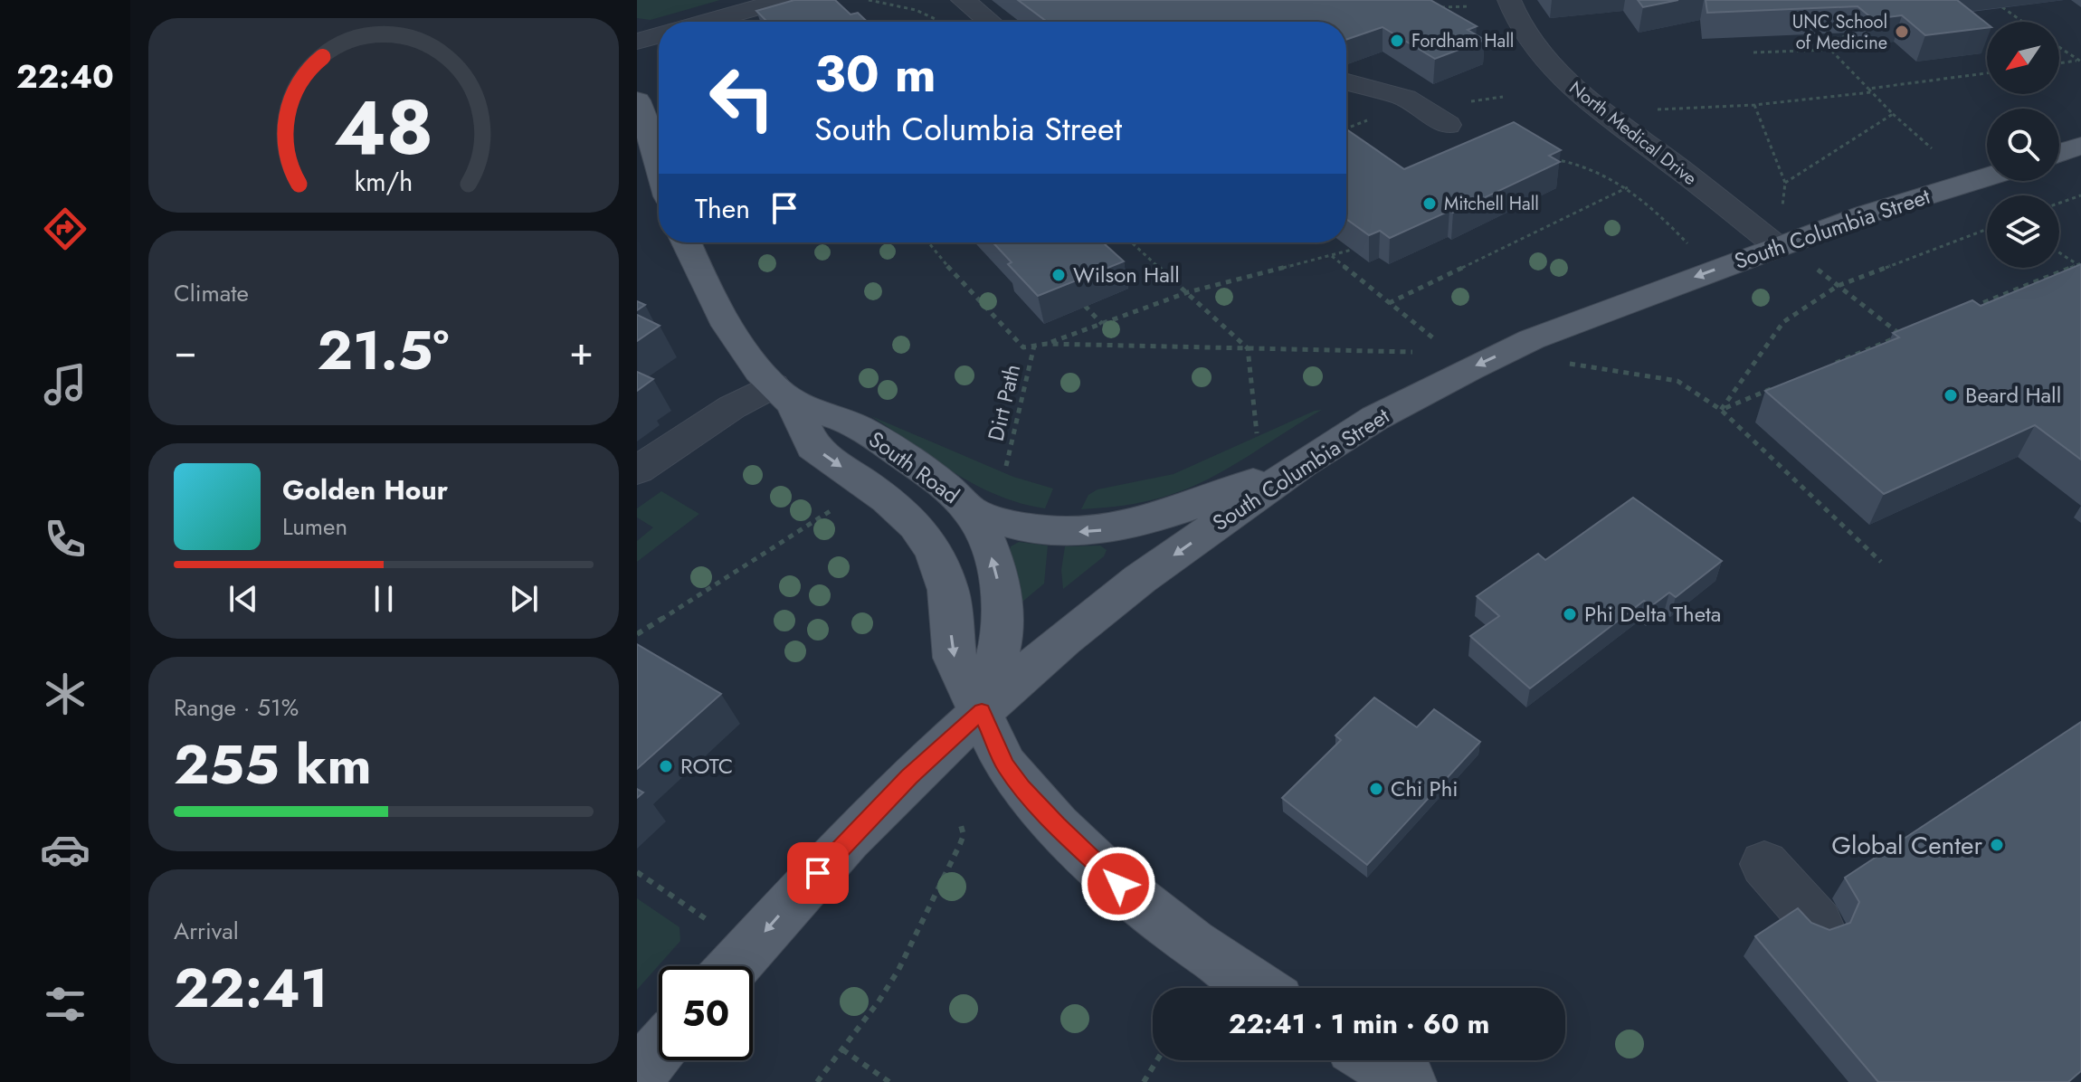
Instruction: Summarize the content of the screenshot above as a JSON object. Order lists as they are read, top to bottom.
{
  "streets": {
    "main road": ["South Columbia Street", "South Road"],
    "street": ["North Medical Drive"],
    "path": ["Dirt Path"]
  },
  "crossings": [
    ["North Medical Drive", "South Columbia Street"],
    ["South Columbia Street", "South Road"]
  ],
  "one_way": ["South Columbia Street"],
  "places": [
    "UNC School of Medicine",
    "Fordham Hall",
    "Mitchell Hall",
    "Wilson Hall",
    "Beard Hall",
    "Phi Delta Theta",
    "ROTC",
    "Chi Phi",
    "Global Center"
  ],
  "north": "bottom left",
  "page": {
    "tabs": "22:40",
    "turn": ["30 m", "South Columbia Street"],
    "then": "Then",
    "tile": [
      "Climate",
      ["Range · 51%", "255 km"],
      ["Arrival", "22:41"]
    ],
    "heat": ["−", "21.5°", "+"],
    "song": ["Golden Hour", "Lumen"],
    "limit": "50",
    "trip": "22:41 · 1 min · 60 m",
    "gauge": ["48", "km/h"]
  }
}
